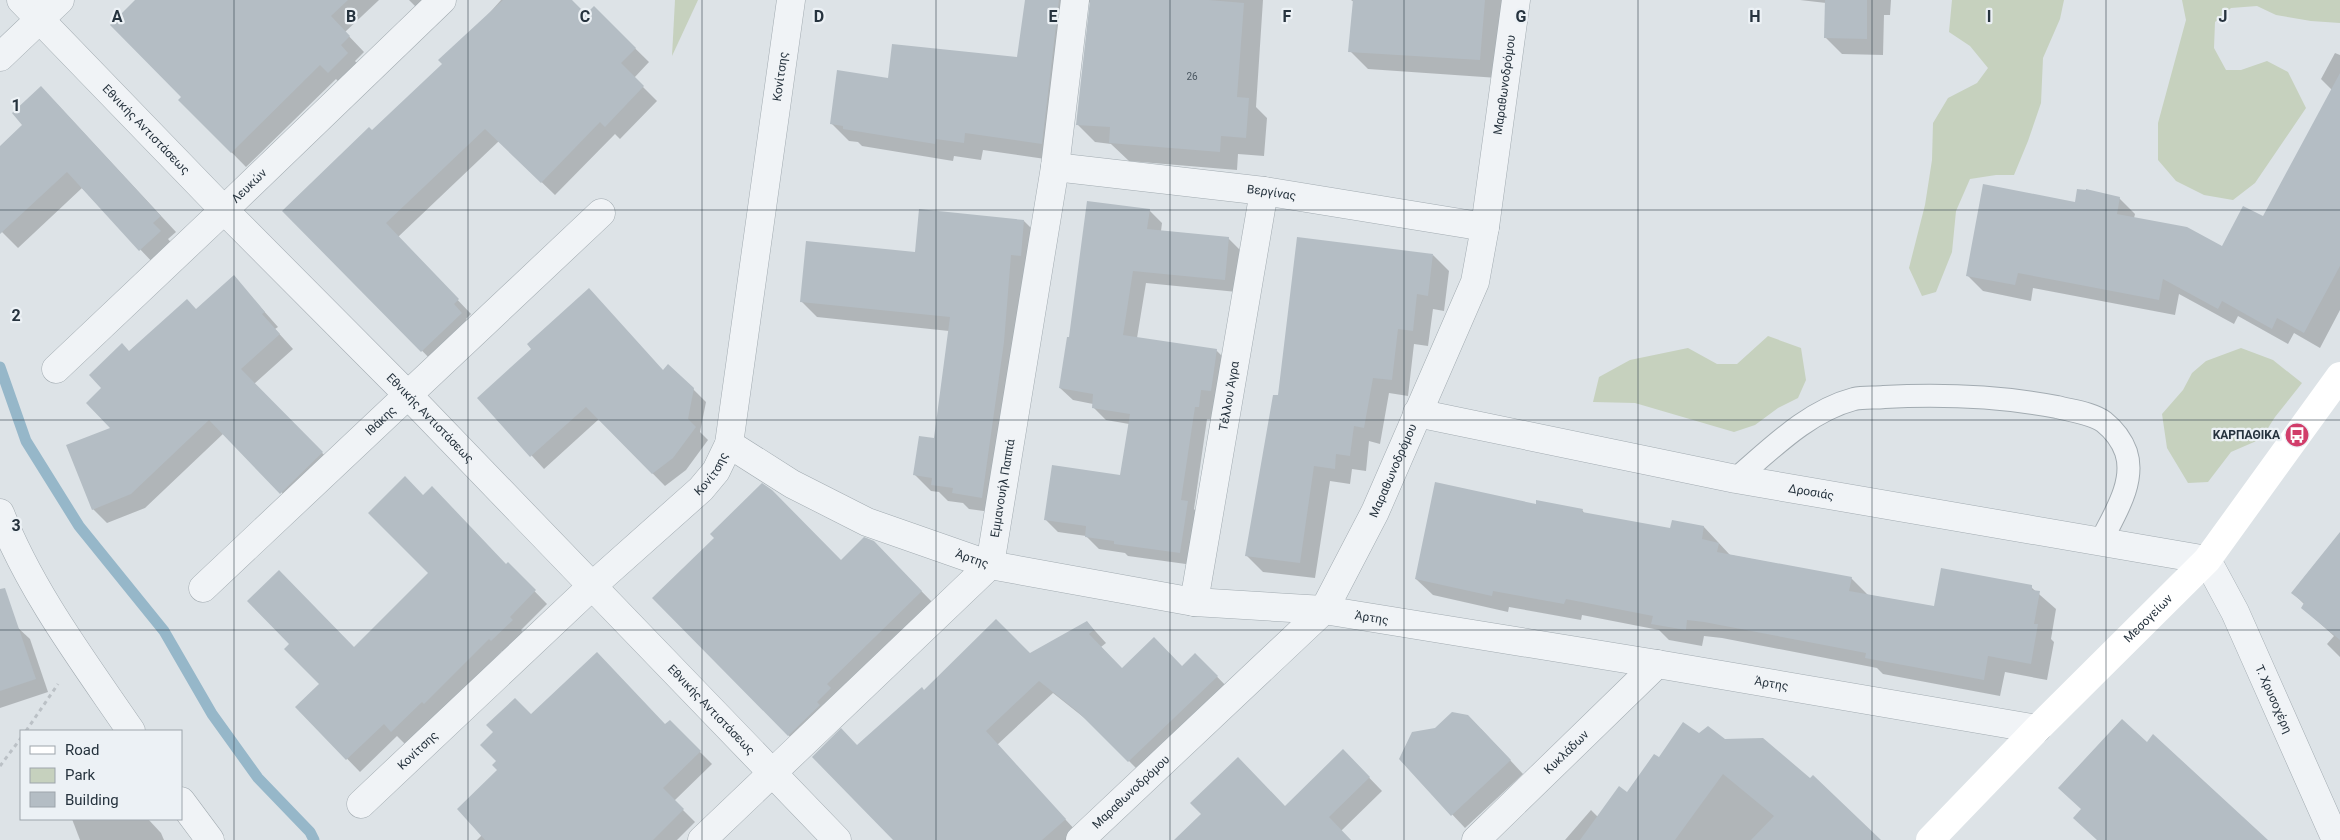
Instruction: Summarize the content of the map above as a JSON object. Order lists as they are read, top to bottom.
{
  "streets": {
    "street": [
      "Κονίτσης",
      "Μαραθωνοδρόμου",
      "Εθνικής Αντιστάσεως",
      "Λευκών",
      "Βεργίνας",
      "Τέλλου Άγρα",
      "Ιθάκης",
      "Εμμανουήλ Παππά",
      "Δροσιάς",
      "Άρτης",
      "Μεσογείων",
      "Τ. Χρυσοχέρη",
      "Κυκλάδων"
    ]
  },
  "crossings": [
    ["Κονίτσης", "Εθνικής Αντιστάσεως"],
    ["Κονίτσης", "Άρτης"],
    ["Μαραθωνοδρόμου", "Βεργίνας"],
    ["Μαραθωνοδρόμου", "Δροσιάς"],
    ["Μαραθωνοδρόμου", "Άρτης"],
    ["Εθνικής Αντιστάσεως", "Λευκών"],
    ["Εθνικής Αντιστάσεως", "Ιθάκης"],
    ["Βεργίνας", "Τέλλου Άγρα"],
    ["Βεργίνας", "Εμμανουήλ Παππά"],
    ["Τέλλου Άγρα", "Άρτης"],
    ["Εμμανουήλ Παππά", "Άρτης"],
    ["Δροσιάς", "Μεσογείων"],
    ["Δροσιάς", "Τ. Χρυσοχέρη"],
    ["Άρτης", "Μεσογείων"],
    ["Άρτης", "Κυκλάδων"],
    ["Μεσογείων", "Τ. Χρυσοχέρη"]
  ],
  "places": {
    "bus stop": ["ΚΑΡΠΑΘΙΚΑ"]
  },
  "house_numbers": ["26"],
  "legend": ["Road", "Park", "Building"],
  "grid": {
    "columns": [
      "A",
      "B",
      "C",
      "D",
      "E",
      "F",
      "G",
      "H",
      "I",
      "J"
    ],
    "rows": ["1", "2", "3"]
  }
}
